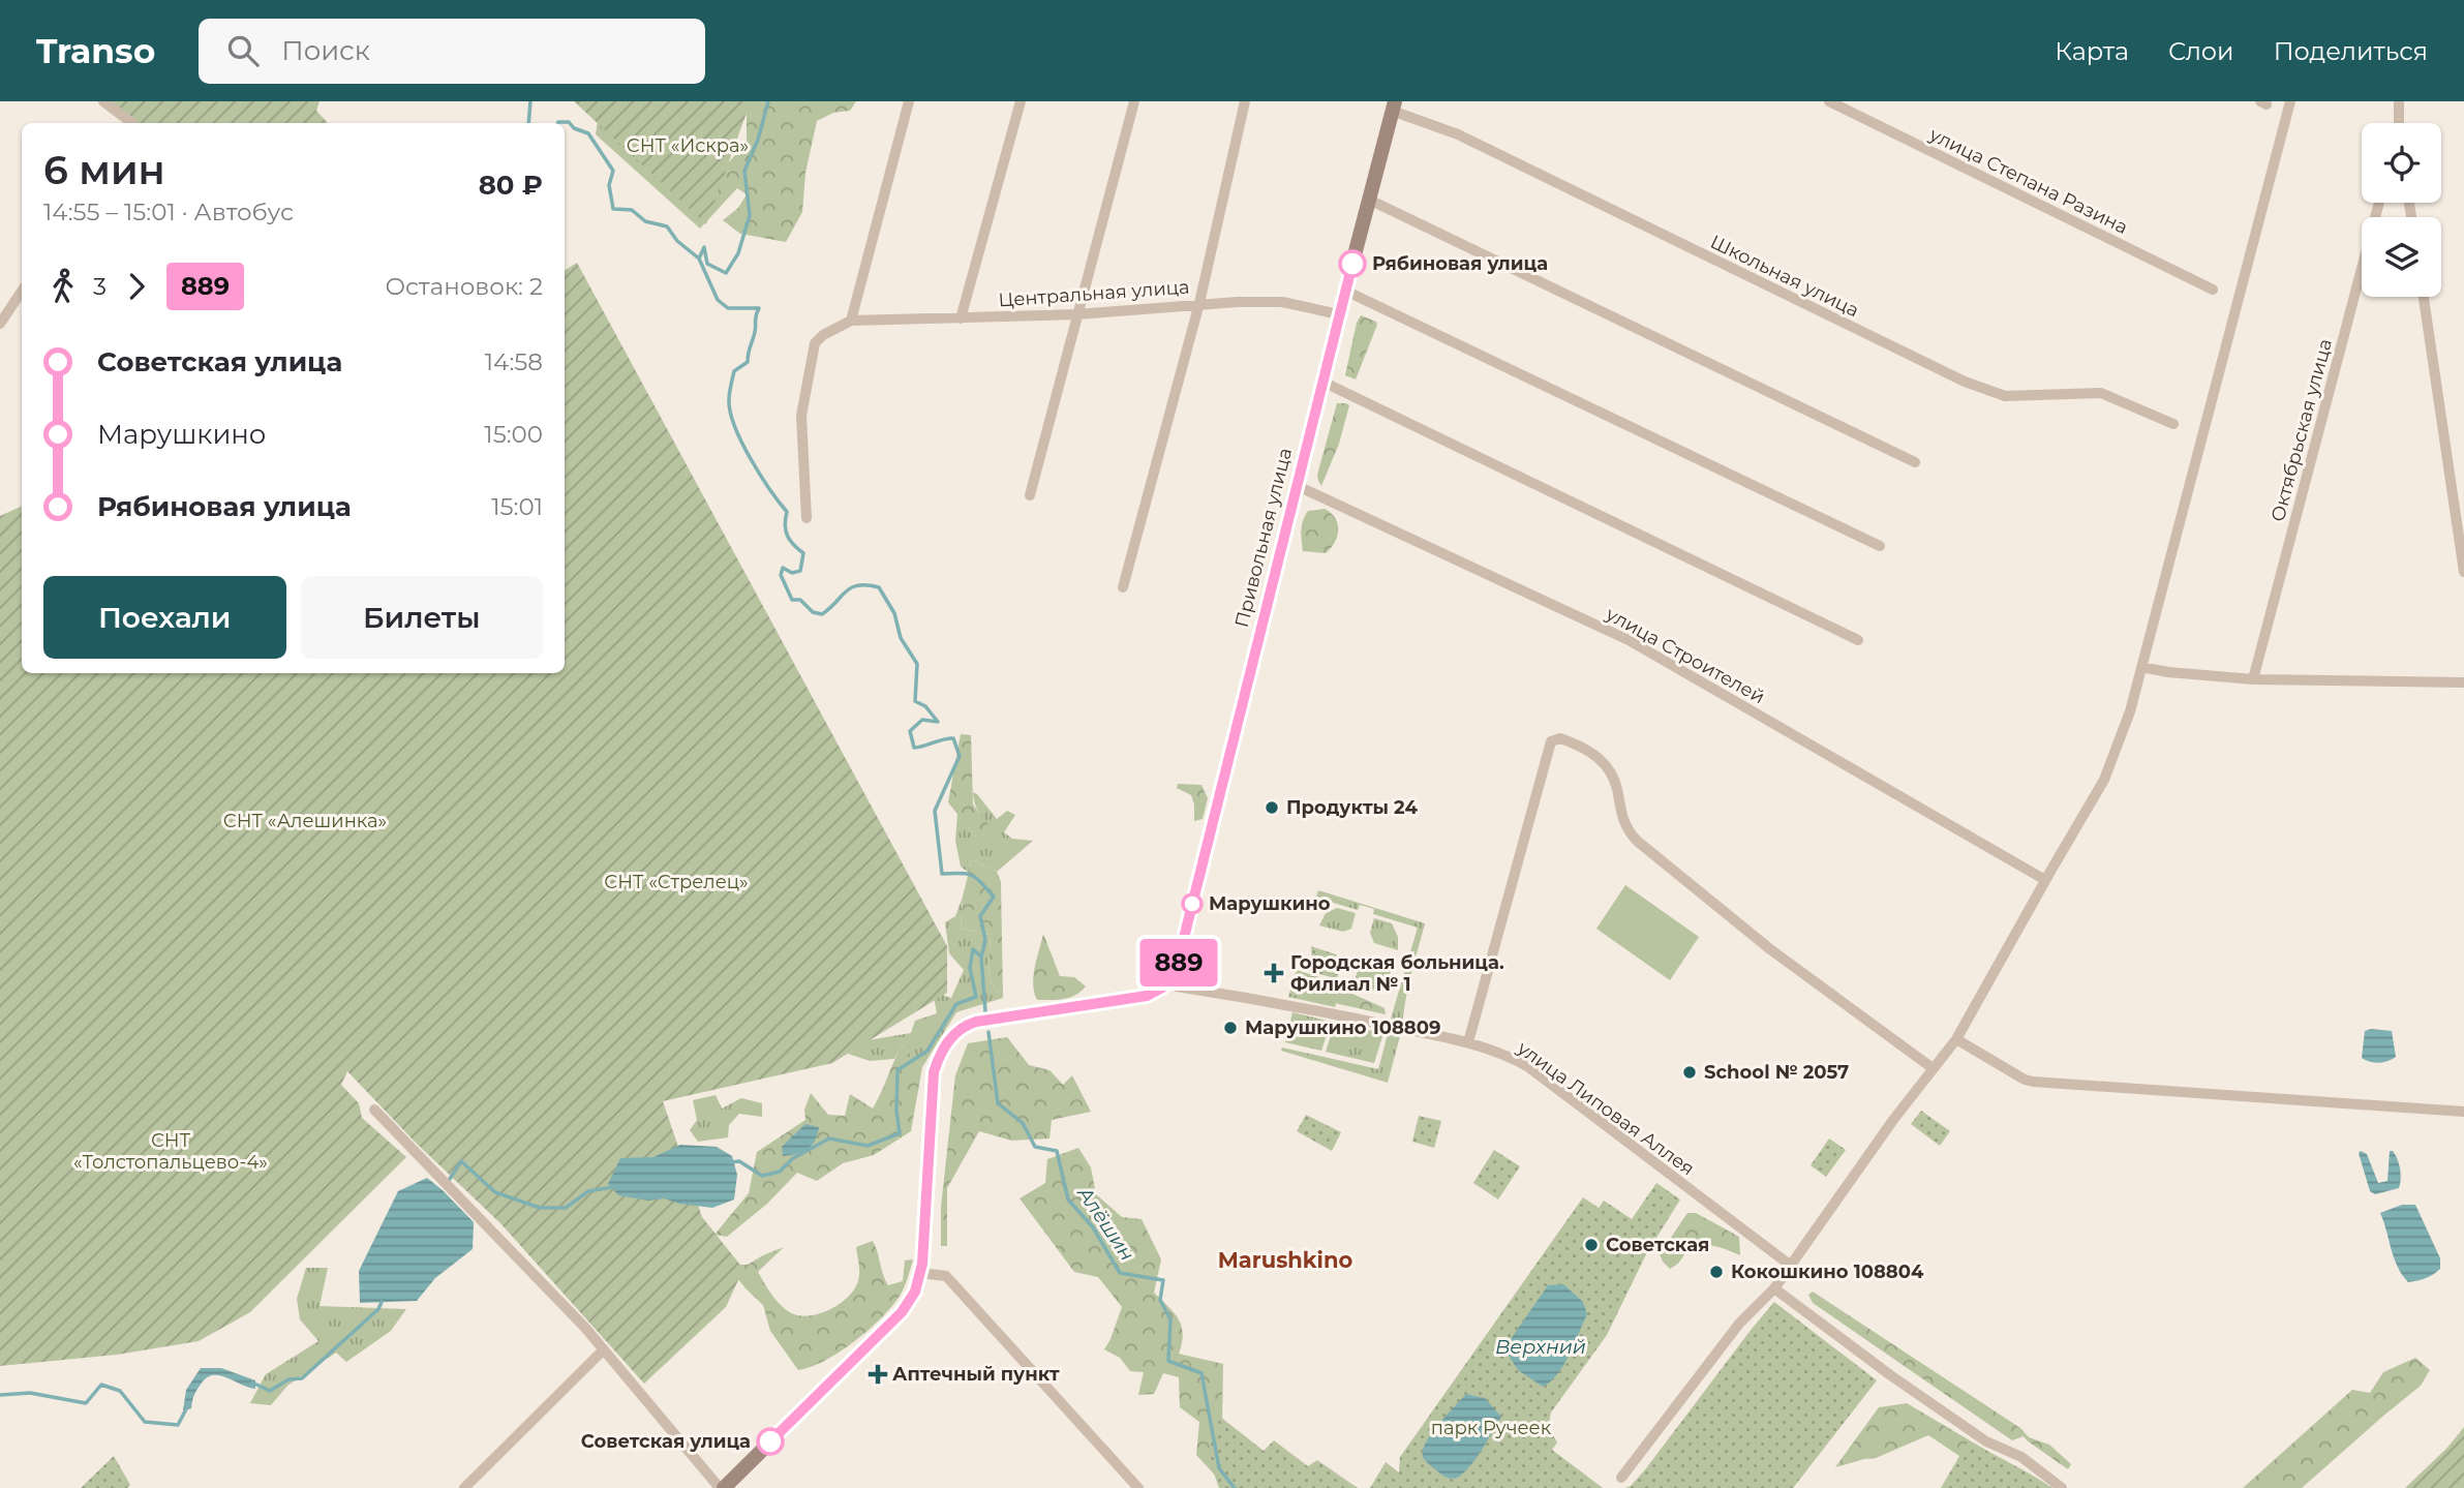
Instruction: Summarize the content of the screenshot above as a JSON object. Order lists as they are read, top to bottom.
{
  "streets": {
    "street": [
      "улица Степана Разина",
      "Школьная улица",
      "Центральная улица",
      "Октябрьская улица",
      "Привольная улица",
      "улица Строителей",
      "улица Липовая Аллея"
    ]
  },
  "crossings": [
    ["Школьная улица", "Привольная улица"],
    ["Центральная улица", "Привольная улица"],
    ["Привольная улица", "улица Строителей"],
    ["Привольная улица", "улица Липовая Аллея"]
  ],
  "districts": ["Marushkino"],
  "water": ["Алёшин", "Верхний"],
  "parks": [
    "СНТ «Искра»",
    "СНТ «Алешинка»",
    "СНТ «Стрелец»",
    "СНТ «Толстопальцево-4»",
    "парк Ручеек"
  ],
  "places": {
    "other": [
      "Рябиновая улица",
      "Продукты 24",
      "Марушкино",
      "Марушкино 108809",
      "School № 2057",
      "Советская",
      "Кокошкино 108804",
      "Советская улица"
    ],
    "health": ["Городская больница. Филиал № 1", "Аптечный пункт"]
  },
  "lines": ["bus line 889"],
  "page": {
    "header": "Transo",
    "search": "Поиск",
    "nav": ["Карта", "Слои", "Поделиться"],
    "on_map": "889",
    "heading": ["6 мин", "14:55 – 15:01 · Автобус", "80 ₽"],
    "legs": ["3", "889", "Остановок: 2"],
    "list": [
      {
        "name": "Советская улица",
        "value": "14:58"
      },
      {
        "name": "Марушкино",
        "value": "15:00"
      },
      {
        "name": "Рябиновая улица",
        "value": "15:01"
      }
    ],
    "buttons": ["Поехали", "Билеты"]
  }
}
